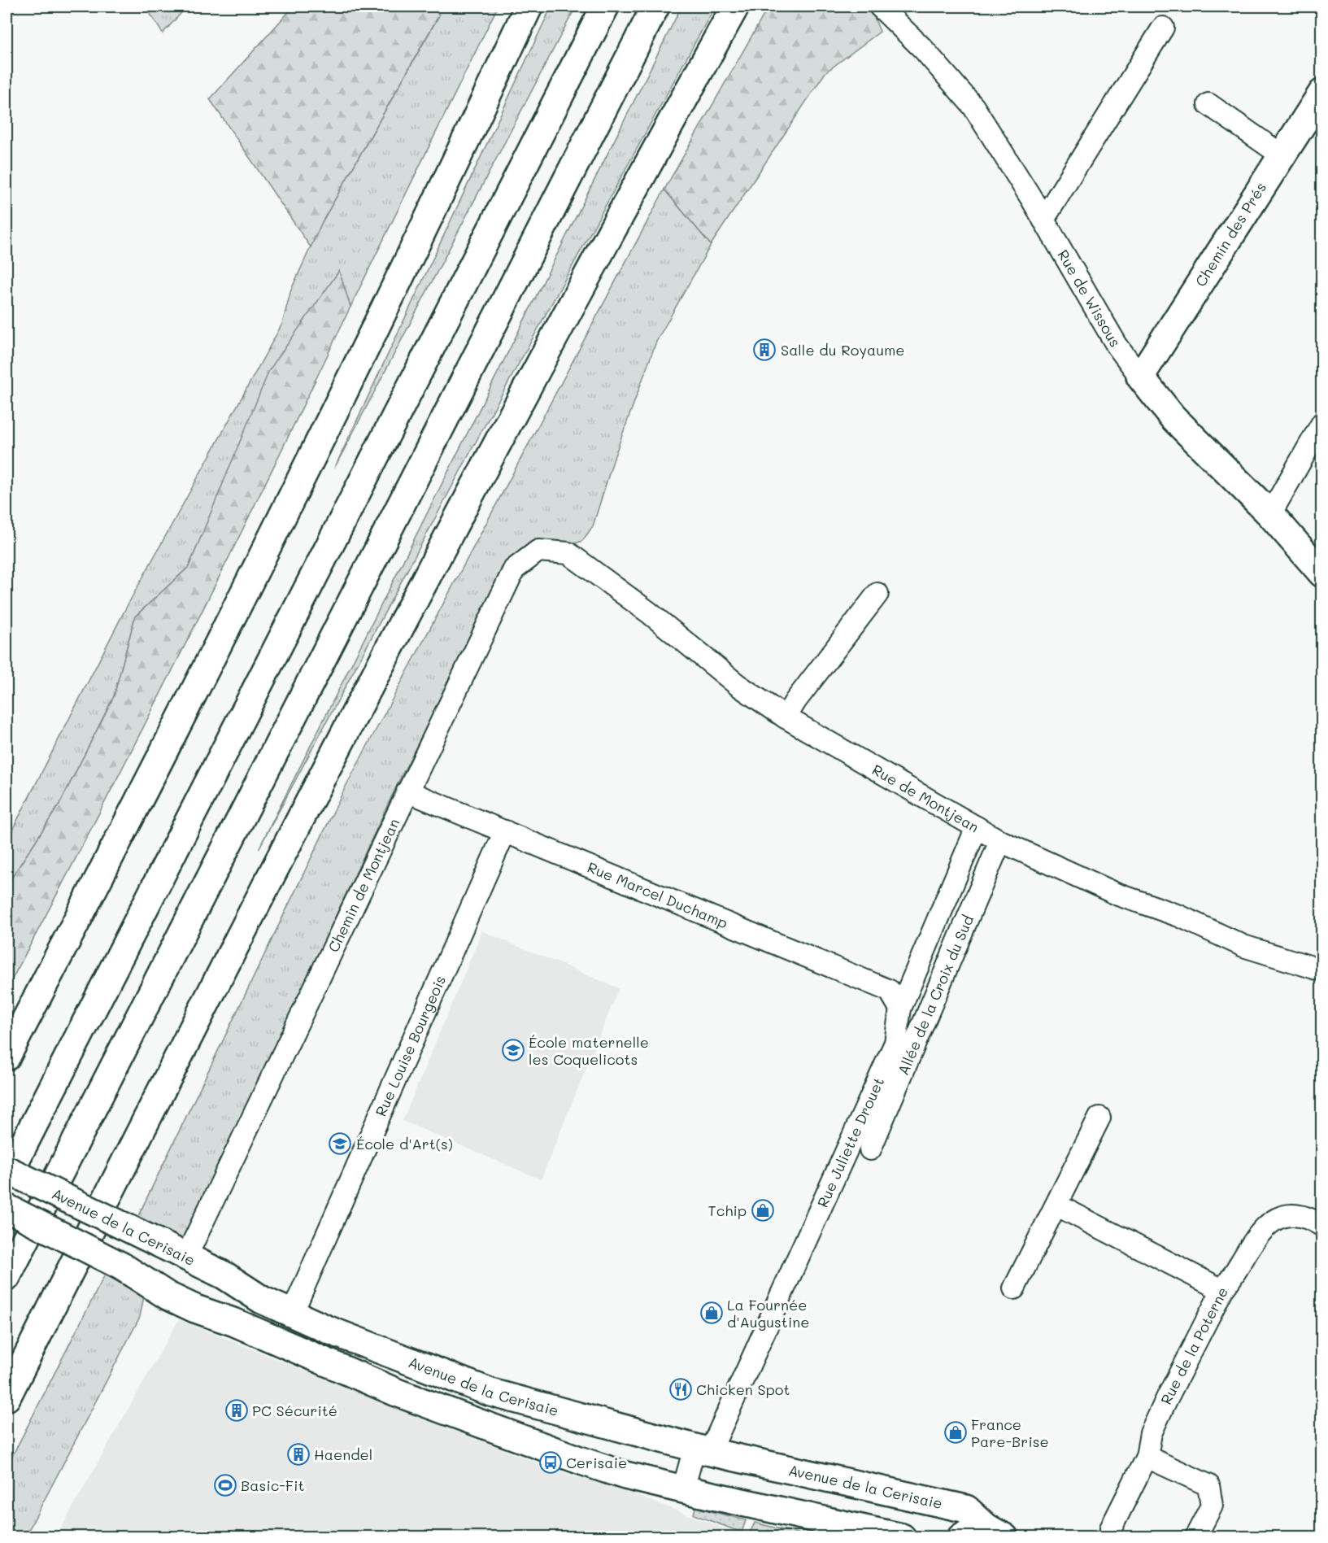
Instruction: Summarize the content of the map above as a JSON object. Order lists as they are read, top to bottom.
{
  "streets": {
    "main road": ["Chemin des Prés", "Rue de Wissous", "Avenue de la Cerisaie"],
    "street": [
      "Rue de Montjean",
      "Chemin de Montjean",
      "Rue Marcel Duchamp",
      "Allée de la Croix du Sud",
      "Rue Louise Bourgeois",
      "Rue Juliette Drouet",
      "Rue de la Poterne"
    ]
  },
  "crossings": [
    ["Chemin des Prés", "Rue de Wissous"],
    ["Rue de Montjean", "Chemin de Montjean"],
    ["Rue de Montjean", "Allée de la Croix du Sud"],
    ["Rue de Montjean", "Rue Juliette Drouet"],
    ["Chemin de Montjean", "Rue Marcel Duchamp"],
    ["Chemin de Montjean", "Avenue de la Cerisaie"],
    ["Rue Marcel Duchamp", "Rue Louise Bourgeois"],
    ["Rue Marcel Duchamp", "Rue Juliette Drouet"],
    ["Rue Louise Bourgeois", "Avenue de la Cerisaie"],
    ["Rue Juliette Drouet", "Avenue de la Cerisaie"]
  ],
  "places": {
    "building": ["Salle du Royaume", "PC Sécurité", "Haendel"],
    "school or university": ["École maternelle les Coquelicots", "École d'Art(s)"],
    "shop": ["Tchip", "La Fournée d'Augustine", "France Pare-Brise"],
    "restaurant": ["Chicken Spot"],
    "bus stop": ["Cerisaie"],
    "sports": ["Basic-Fit"]
  }
}
